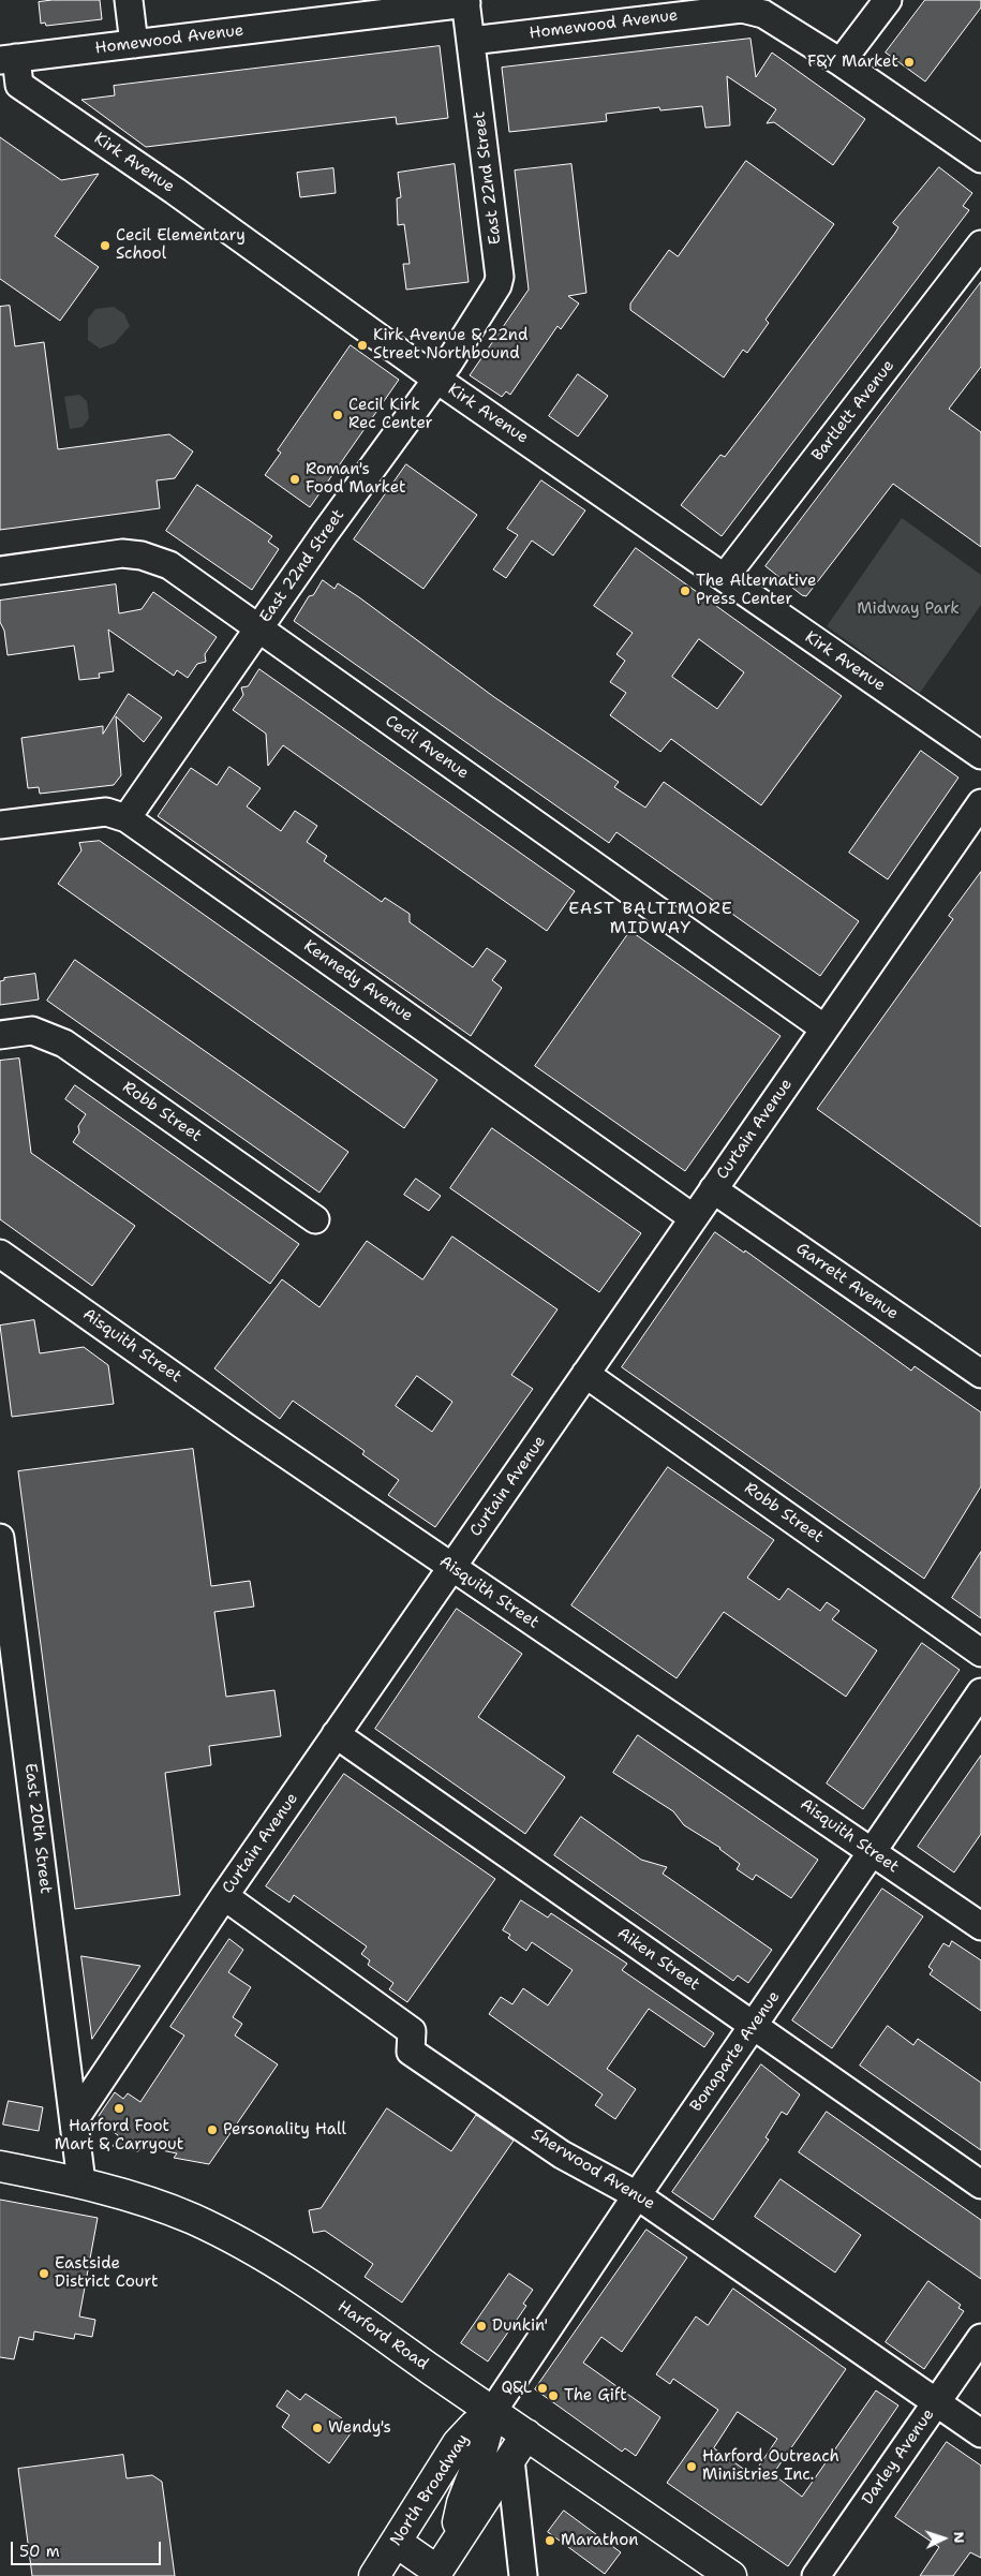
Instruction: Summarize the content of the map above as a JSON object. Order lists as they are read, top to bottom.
{
  "streets": {
    "main road": ["Harford Road", "North Broadway"],
    "street": [
      "Homewood Avenue",
      "Kirk Avenue",
      "East 22nd Street",
      "Bartlett Avenue",
      "Cecil Avenue",
      "Kennedy Avenue",
      "Robb Street",
      "Curtain Avenue",
      "Garrett Avenue",
      "Aisquith Street",
      "East 20th Street",
      "Aiken Street",
      "Bonaparte Avenue",
      "Sherwood Avenue",
      "Darley Avenue"
    ]
  },
  "crossings": [
    ["Homewood Avenue", "Kirk Avenue"],
    ["Homewood Avenue", "East 22nd Street"],
    ["Kirk Avenue", "East 22nd Street"],
    ["Kirk Avenue", "Bartlett Avenue"],
    ["East 22nd Street", "Cecil Avenue"],
    ["East 22nd Street", "Kennedy Avenue"],
    ["Cecil Avenue", "Curtain Avenue"],
    ["Kennedy Avenue", "Curtain Avenue"],
    ["Robb Street", "Curtain Avenue"],
    ["Curtain Avenue", "Garrett Avenue"],
    ["Curtain Avenue", "Aisquith Street"],
    ["Curtain Avenue", "East 20th Street"],
    ["Curtain Avenue", "Aiken Street"],
    ["Curtain Avenue", "Sherwood Avenue"],
    ["Aisquith Street", "Bonaparte Avenue"],
    ["Aiken Street", "Bonaparte Avenue"],
    ["Bonaparte Avenue", "Sherwood Avenue"],
    ["Bonaparte Avenue", "Harford Road"],
    ["Bonaparte Avenue", "North Broadway"],
    ["Sherwood Avenue", "Darley Avenue"],
    ["Harford Road", "North Broadway"]
  ],
  "districts": ["EAST BALTIMORE MIDWAY"],
  "parks": ["Midway Park"],
  "places": [
    "F&Y Market",
    "Cecil Elementary School",
    "Kirk Avenue & 22nd Street Northbound",
    "Cecil Kirk Rec Center",
    "Roman's Food Market",
    "The Alternative Press Center",
    "Harford Foot Mart & Carryout",
    "Personality Hall",
    "Eastside District Court",
    "Dunkin'",
    "Q&L",
    "The Gift",
    "Wendy's",
    "Harford Outreach Ministries Inc.",
    "Marathon"
  ],
  "scale_bar": "50 m",
  "north": "right"
}
